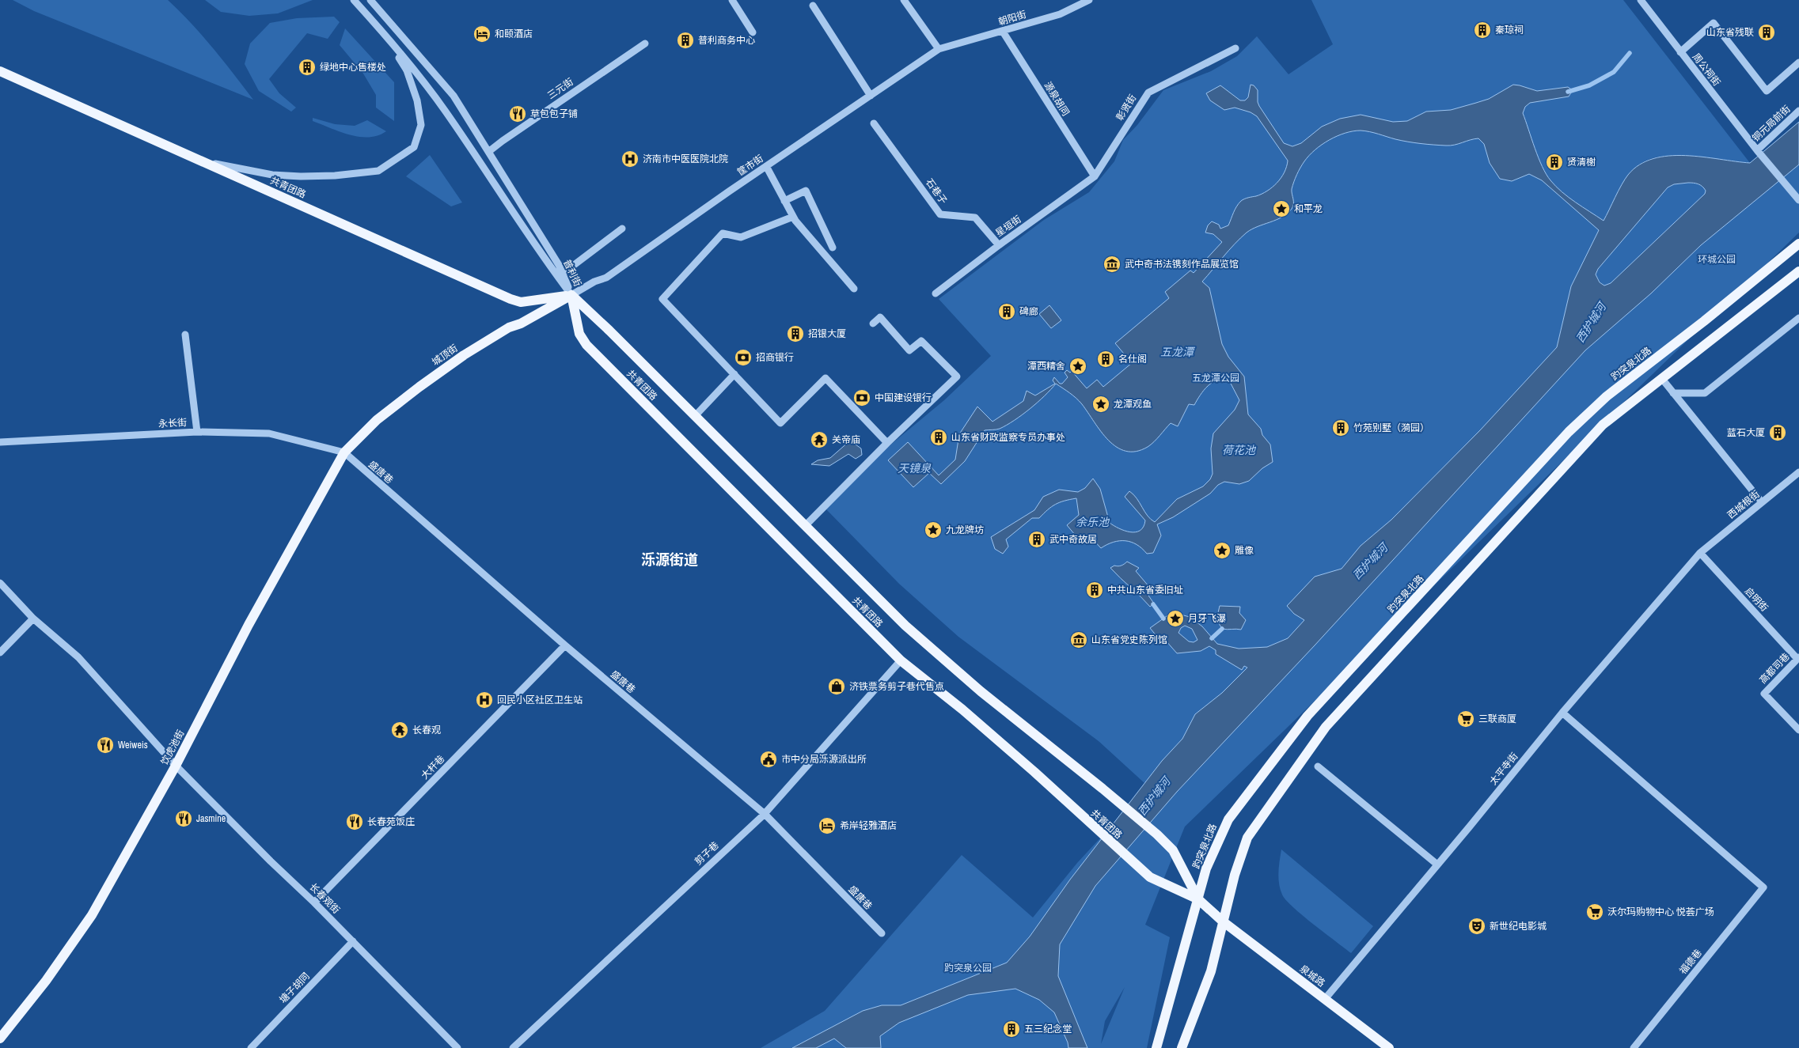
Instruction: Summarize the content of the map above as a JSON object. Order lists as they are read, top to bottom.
{
  "streets": {
    "main road": [
      "共青团路",
      "城顶街",
      "趵突泉北路",
      "饮虎池街",
      "泉城路"
    ],
    "street": [
      "朝阳街",
      "周公祠街",
      "三元街",
      "源泉胡同",
      "彰贤街",
      "铜元局前街",
      "筐市街",
      "石巷子",
      "星垣街",
      "普利街",
      "永长街",
      "盛唐巷",
      "西城根街",
      "启明街",
      "高都司巷",
      "大杆巷",
      "太平寺街",
      "剪子巷",
      "长春观街",
      "福德巷",
      "塘子胡同"
    ]
  },
  "crossings": [
    ["朝阳街", "源泉胡同"],
    ["朝阳街", "筐市街"],
    ["周公祠街", "铜元局前街"],
    ["三元街", "普利街"],
    ["源泉胡同", "彰贤街"],
    ["源泉胡同", "星垣街"],
    ["彰贤街", "星垣街"],
    ["筐市街", "共青团路"],
    ["筐市街", "普利街"],
    ["筐市街", "城顶街"],
    ["共青团路", "普利街"],
    ["共青团路", "城顶街"],
    ["共青团路", "趵突泉北路"],
    ["共青团路", "剪子巷"],
    ["共青团路", "泉城路"],
    ["石巷子", "星垣街"],
    ["普利街", "城顶街"],
    ["城顶街", "永长街"],
    ["城顶街", "盛唐巷"],
    ["城顶街", "饮虎池街"],
    ["永长街", "盛唐巷"],
    ["永长街", "饮虎池街"],
    ["盛唐巷", "饮虎池街"],
    ["盛唐巷", "大杆巷"],
    ["盛唐巷", "剪子巷"],
    ["西城根街", "启明街"],
    ["西城根街", "太平寺街"],
    ["启明街", "高都司巷"],
    ["启明街", "太平寺街"],
    ["饮虎池街", "长春观街"],
    ["大杆巷", "长春观街"],
    ["太平寺街", "福德巷"],
    ["太平寺街", "泉城路"],
    ["长春观街", "塘子胡同"]
  ],
  "districts": ["泺源街道"],
  "water": [
    "西护城河",
    "五龙潭",
    "荷花池",
    "天镜泉",
    "余乐池"
  ],
  "parks": ["环城公园", "五龙潭公园", "趵突泉公园"],
  "places": {
    "building": [
      "秦琼祠",
      "山东省残联",
      "普利商务中心",
      "绿地中心售楼处",
      "贤清榭",
      "碑廊",
      "招银大厦",
      "名仕阁",
      "竹苑别墅（漪园）",
      "蓝石大厦",
      "山东省财政监察专员办事处",
      "武中奇故居",
      "中共山东省委旧址",
      "五三纪念堂"
    ],
    "hotel": ["和颐酒店", "希岸轻雅酒店"],
    "restaurant": [
      "草包包子铺",
      "Weiweis",
      "Jasmine",
      "长春苑饭庄"
    ],
    "hospital": ["济南市中医医院北院", "回民小区社区卫生站"],
    "place": [
      "和平龙",
      "潭西精舍",
      "龙潭观鱼",
      "九龙牌坊",
      "雕像",
      "月牙飞瀑"
    ],
    "museum": ["武中奇书法镌刻作品展览馆", "山东省党史陈列馆"],
    "bank": ["招商银行", "中国建设银行"],
    "temple": ["关帝庙", "长春观"],
    "shop": ["济铁票务剪子巷代售点"],
    "supermarket": ["三联商厦", "沃尔玛购物中心 悦荟广场"],
    "public building": ["市中分局泺源派出所"],
    "theatre": ["新世纪电影城"]
  }
}
